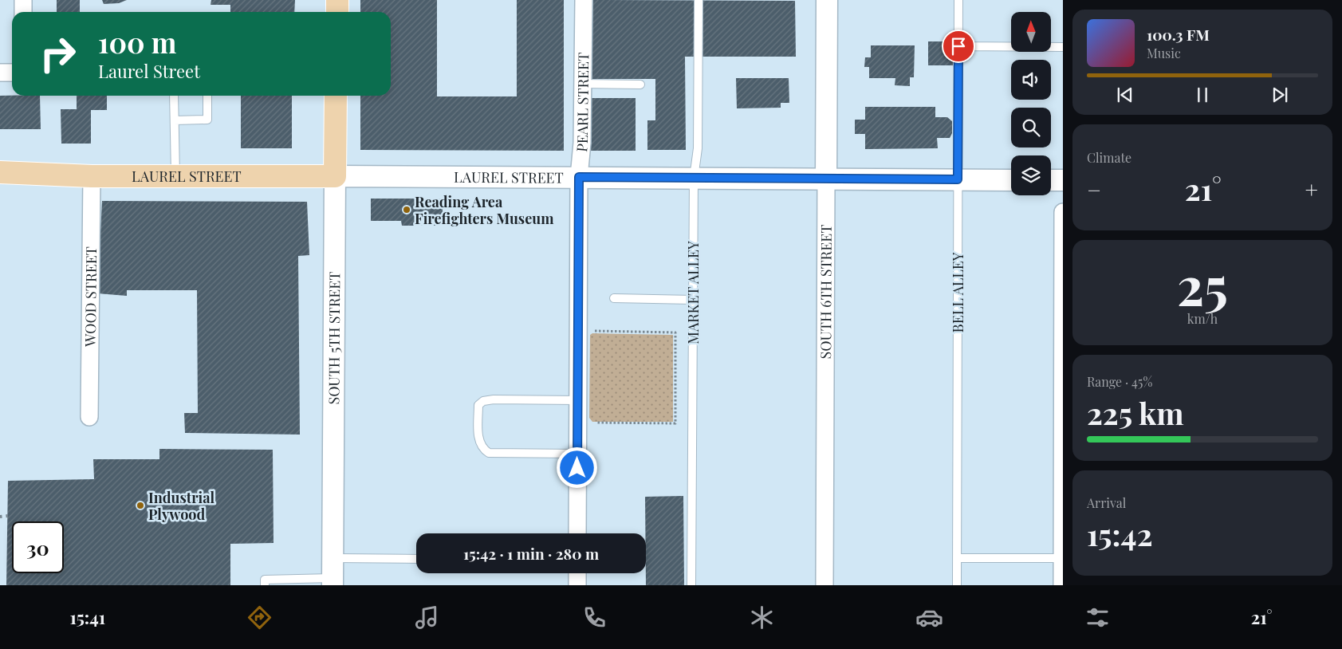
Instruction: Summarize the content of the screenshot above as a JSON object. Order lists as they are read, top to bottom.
{
  "streets": {
    "main road": ["LAUREL STREET", "SOUTH 5TH STREET"],
    "street": ["PEARL STREET", "SOUTH 6TH STREET", "WOOD STREET"],
    "lane": ["MARKET ALLEY", "BELL ALLEY"]
  },
  "crossings": [
    ["PEARL STREET", "LAUREL STREET"],
    ["LAUREL STREET", "MARKET ALLEY"],
    ["LAUREL STREET", "SOUTH 6TH STREET"],
    ["LAUREL STREET", "BELL ALLEY"],
    ["LAUREL STREET", "WOOD STREET"],
    ["LAUREL STREET", "SOUTH 5TH STREET"]
  ],
  "places": ["Reading Area Firefighters Museum", "Industrial Plywood"],
  "north": "top",
  "page": {
    "turn": ["100 m", "Laurel Street"],
    "song": ["100.3 FM", "Music"],
    "tile": [
      "Climate",
      ["25", "km/h"],
      ["Range · 45%", "225 km"],
      ["Arrival", "15:42"]
    ],
    "heat": ["−", "21°", "+"],
    "limit": "30",
    "trip": "15:42 · 1 min · 280 m",
    "tabs": ["15:41", "21°"]
  }
}
